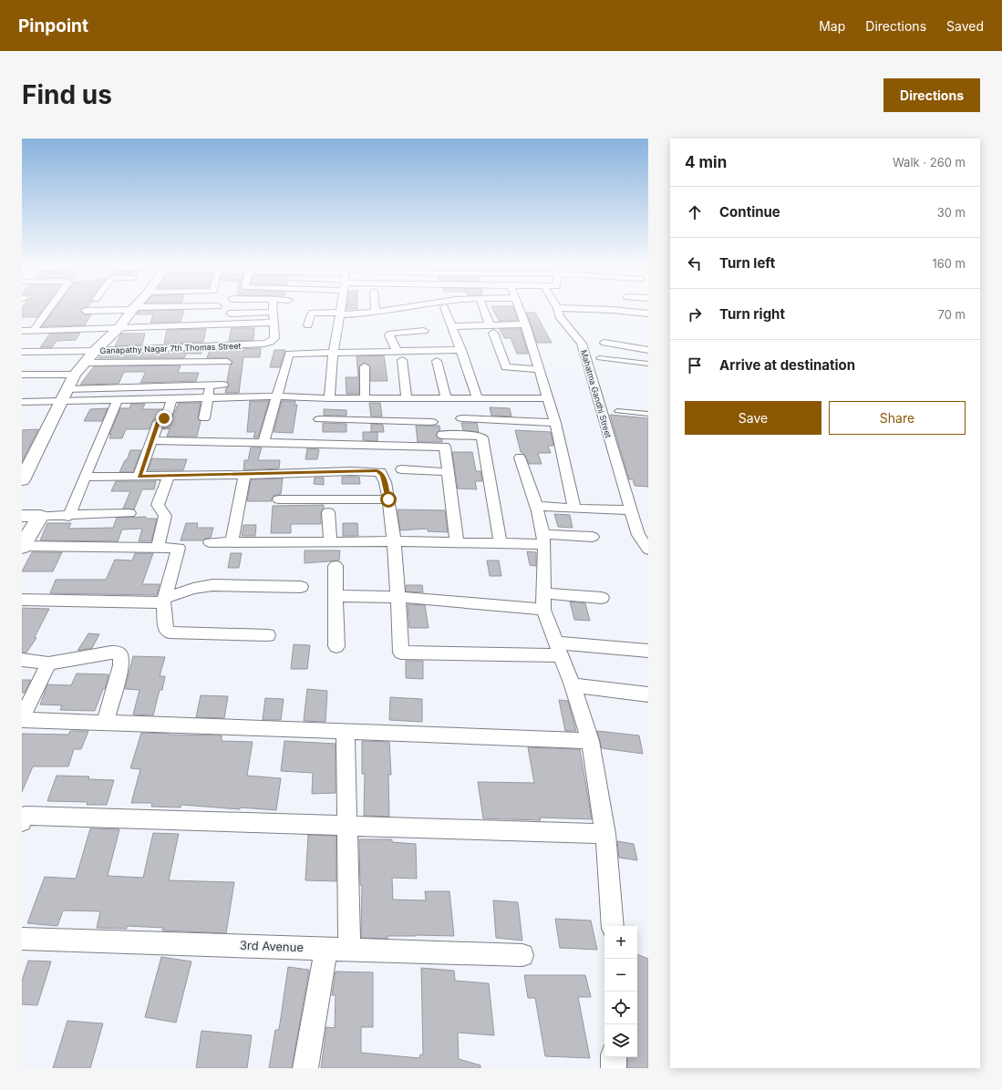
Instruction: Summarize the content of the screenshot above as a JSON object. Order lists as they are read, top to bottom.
{
  "streets": {
    "street": ["Ganapathy Nagar 7th Thomas Street", "Mahatma Gandhi Street", "3rd Avenue"]
  },
  "page": {
    "header": "Pinpoint",
    "nav": ["Map", "Directions", "Saved"],
    "buttons": [
      "Directions",
      ["Save", "Share"]
    ],
    "title": "Find us",
    "heading": ["4 min", "Walk · 260 m"],
    "list": [
      ["Continue", "30 m"],
      ["Turn left", "160 m"],
      ["Turn right", "70 m"],
      "Arrive at destination"
    ],
    "map_buttons": ["+", "−"]
  }
}
